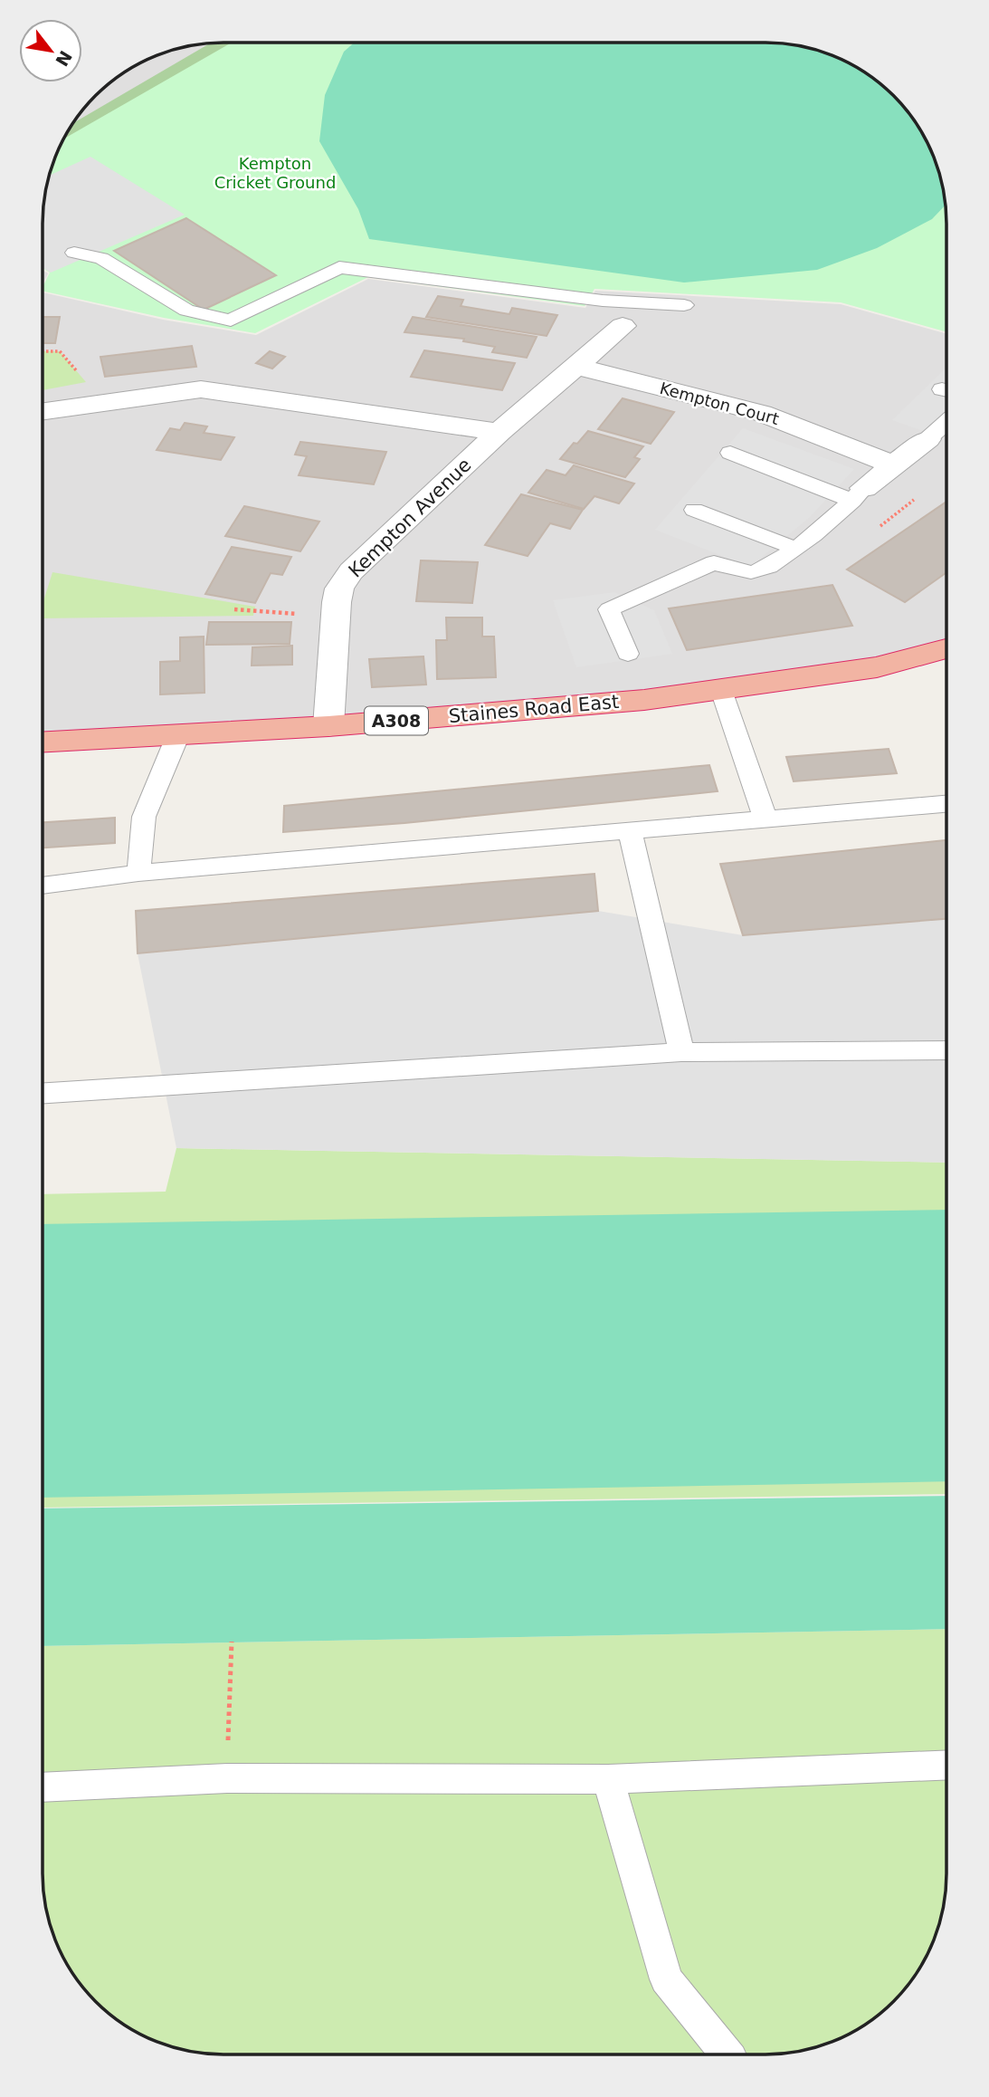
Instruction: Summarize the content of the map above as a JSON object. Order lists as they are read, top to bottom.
{
  "streets": {
    "highway": ["Staines Road East", "A308"],
    "street": ["Kempton Court", "Kempton Avenue"]
  },
  "crossings": [
    ["Kempton Court", "Kempton Avenue"],
    ["Kempton Avenue", "Staines Road East"]
  ],
  "parks": ["Kempton Cricket Ground"],
  "north": "bottom right"
}
